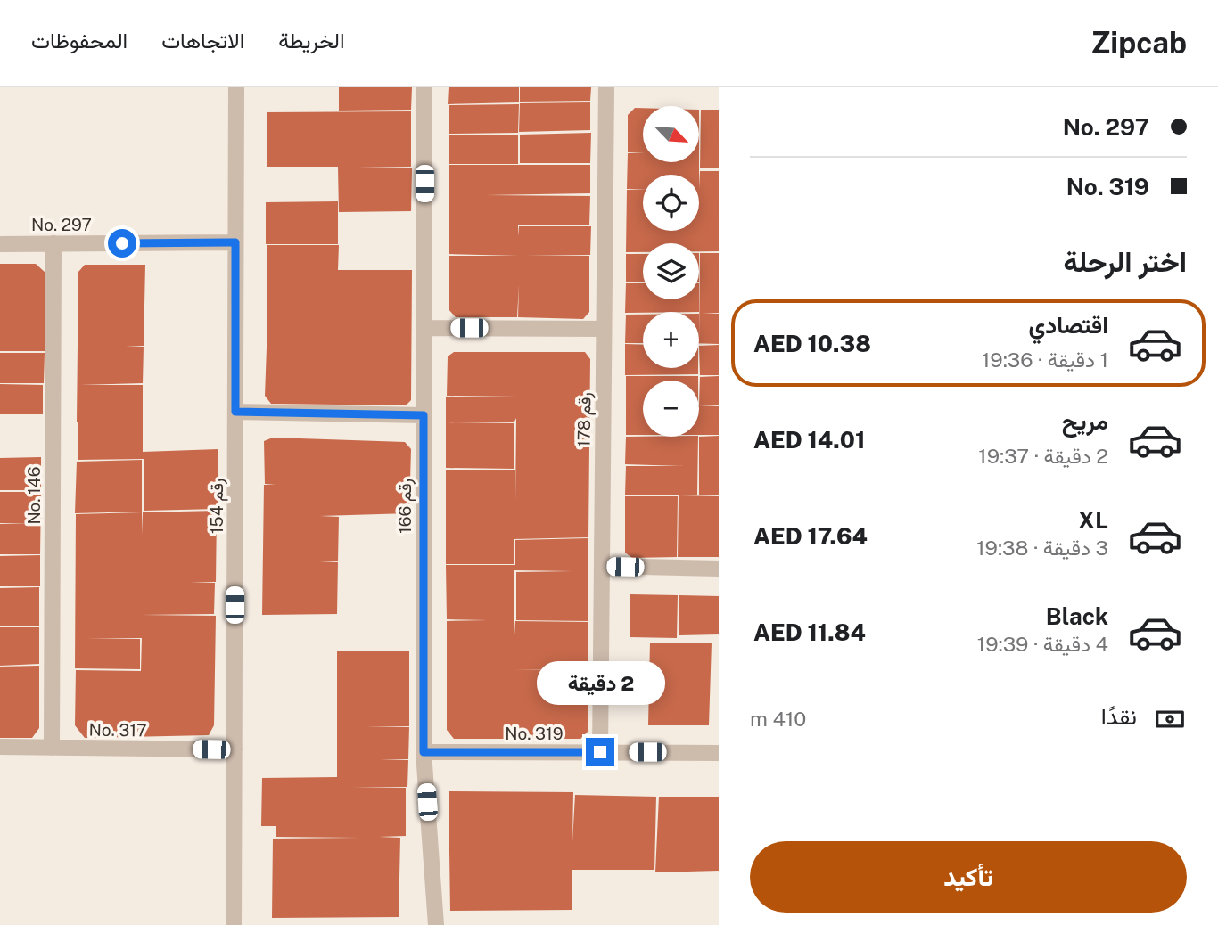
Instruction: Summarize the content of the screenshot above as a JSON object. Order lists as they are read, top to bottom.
{
  "streets": {
    "street": [
      "No. 297",
      "رقم 178",
      "No. 146",
      "رقم 154",
      "رقم 166",
      "No. 317",
      "No. 319"
    ]
  },
  "crossings": [
    ["No. 297", "No. 146"],
    ["No. 297", "رقم 154"],
    ["رقم 178", "No. 319"],
    ["No. 146", "No. 317"],
    ["رقم 154", "No. 317"],
    ["رقم 166", "No. 319"]
  ],
  "north": "bottom right",
  "page": {
    "header": "Zipcab",
    "nav": ["الخريطة", "الاتجاهات", "المحفوظات"],
    "banner": ["No. 297", "No. 319"],
    "map_buttons": ["+", "−"],
    "heading": "اختر الرحلة",
    "list": [
      {
        "name": "اقتصادي",
        "note": "1 دقيقة · 19:36",
        "value": "AED 10.38"
      },
      {
        "name": "مريح",
        "note": "2 دقيقة · 19:37",
        "value": "AED 14.01"
      },
      {
        "name": "XL",
        "note": "3 دقيقة · 19:38",
        "value": "AED 17.64"
      },
      {
        "name": "Black",
        "note": "4 دقيقة · 19:39",
        "value": "AED 11.84"
      }
    ],
    "bubble": "2 دقيقة",
    "pay": ["نقدًا", "410 m"],
    "buttons": "تأكيد"
  }
}
